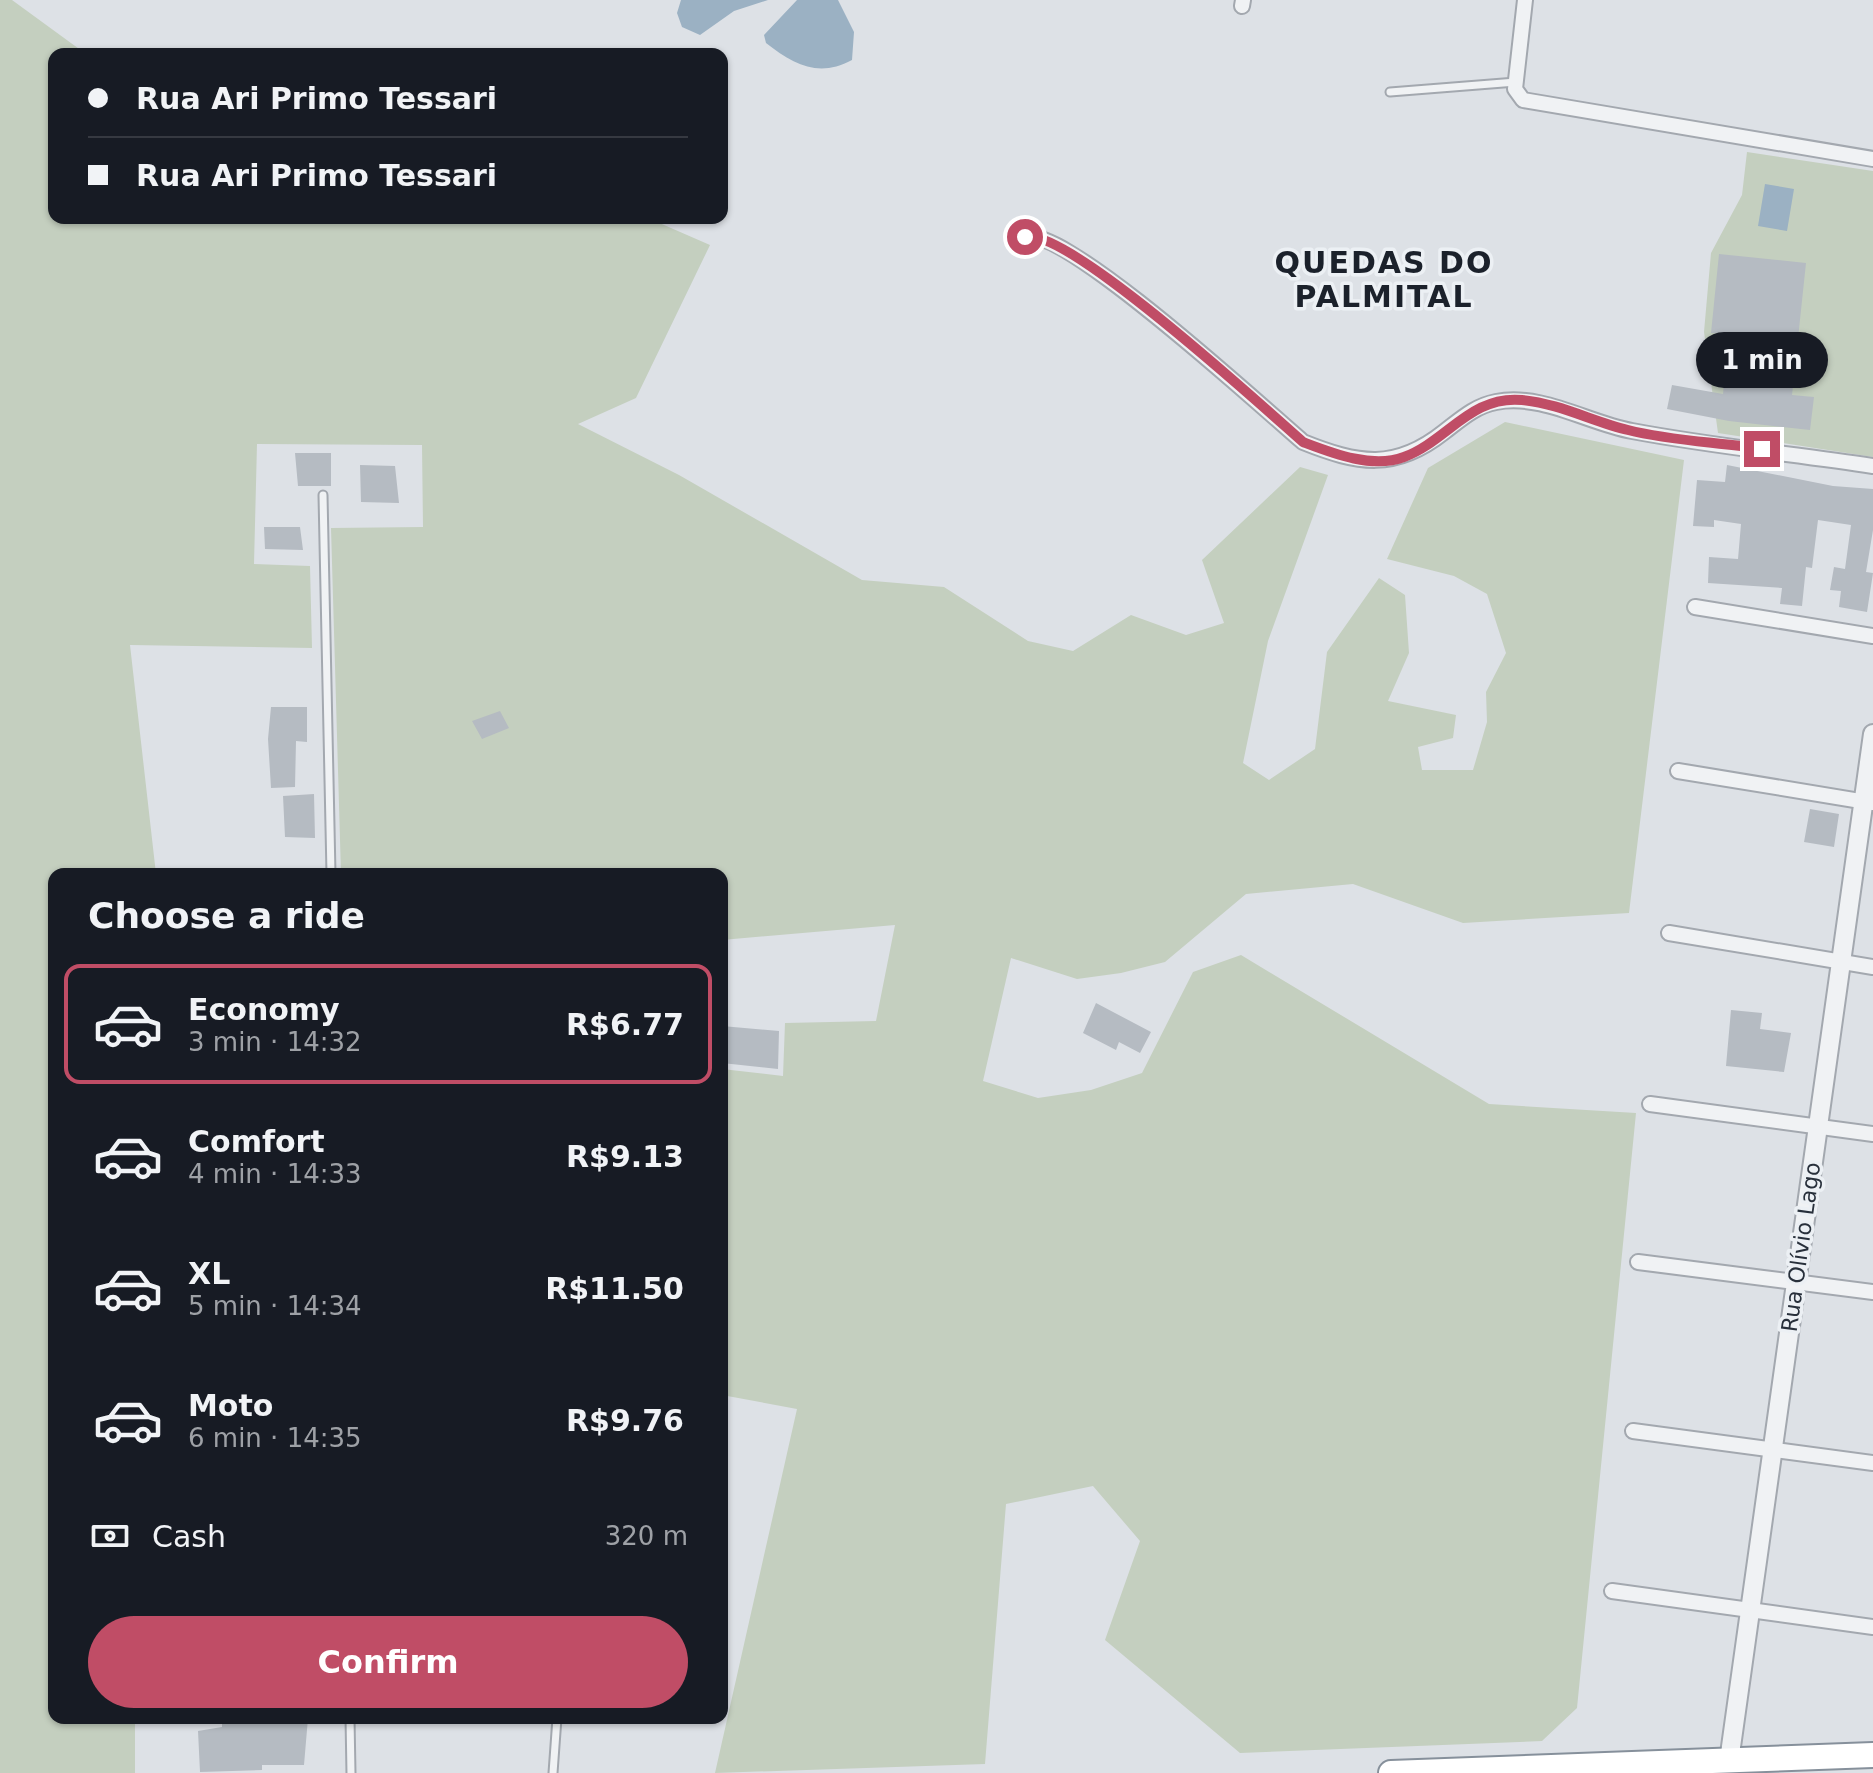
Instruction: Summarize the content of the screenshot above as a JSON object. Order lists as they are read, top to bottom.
{
  "streets": {
    "street": ["Rua Olívio Lago"]
  },
  "districts": ["QUEDAS DO PALMITAL"],
  "page": {
    "banner": ["Rua Ari Primo Tessari", "Rua Ari Primo Tessari"],
    "bubble": "1 min",
    "heading": "Choose a ride",
    "list": [
      {
        "name": "Economy",
        "note": "3 min · 14:32",
        "value": "R$6.77"
      },
      {
        "name": "Comfort",
        "note": "4 min · 14:33",
        "value": "R$9.13"
      },
      {
        "name": "XL",
        "note": "5 min · 14:34",
        "value": "R$11.50"
      },
      {
        "name": "Moto",
        "note": "6 min · 14:35",
        "value": "R$9.76"
      }
    ],
    "pay": ["Cash", "320 m"],
    "buttons": "Confirm"
  }
}
